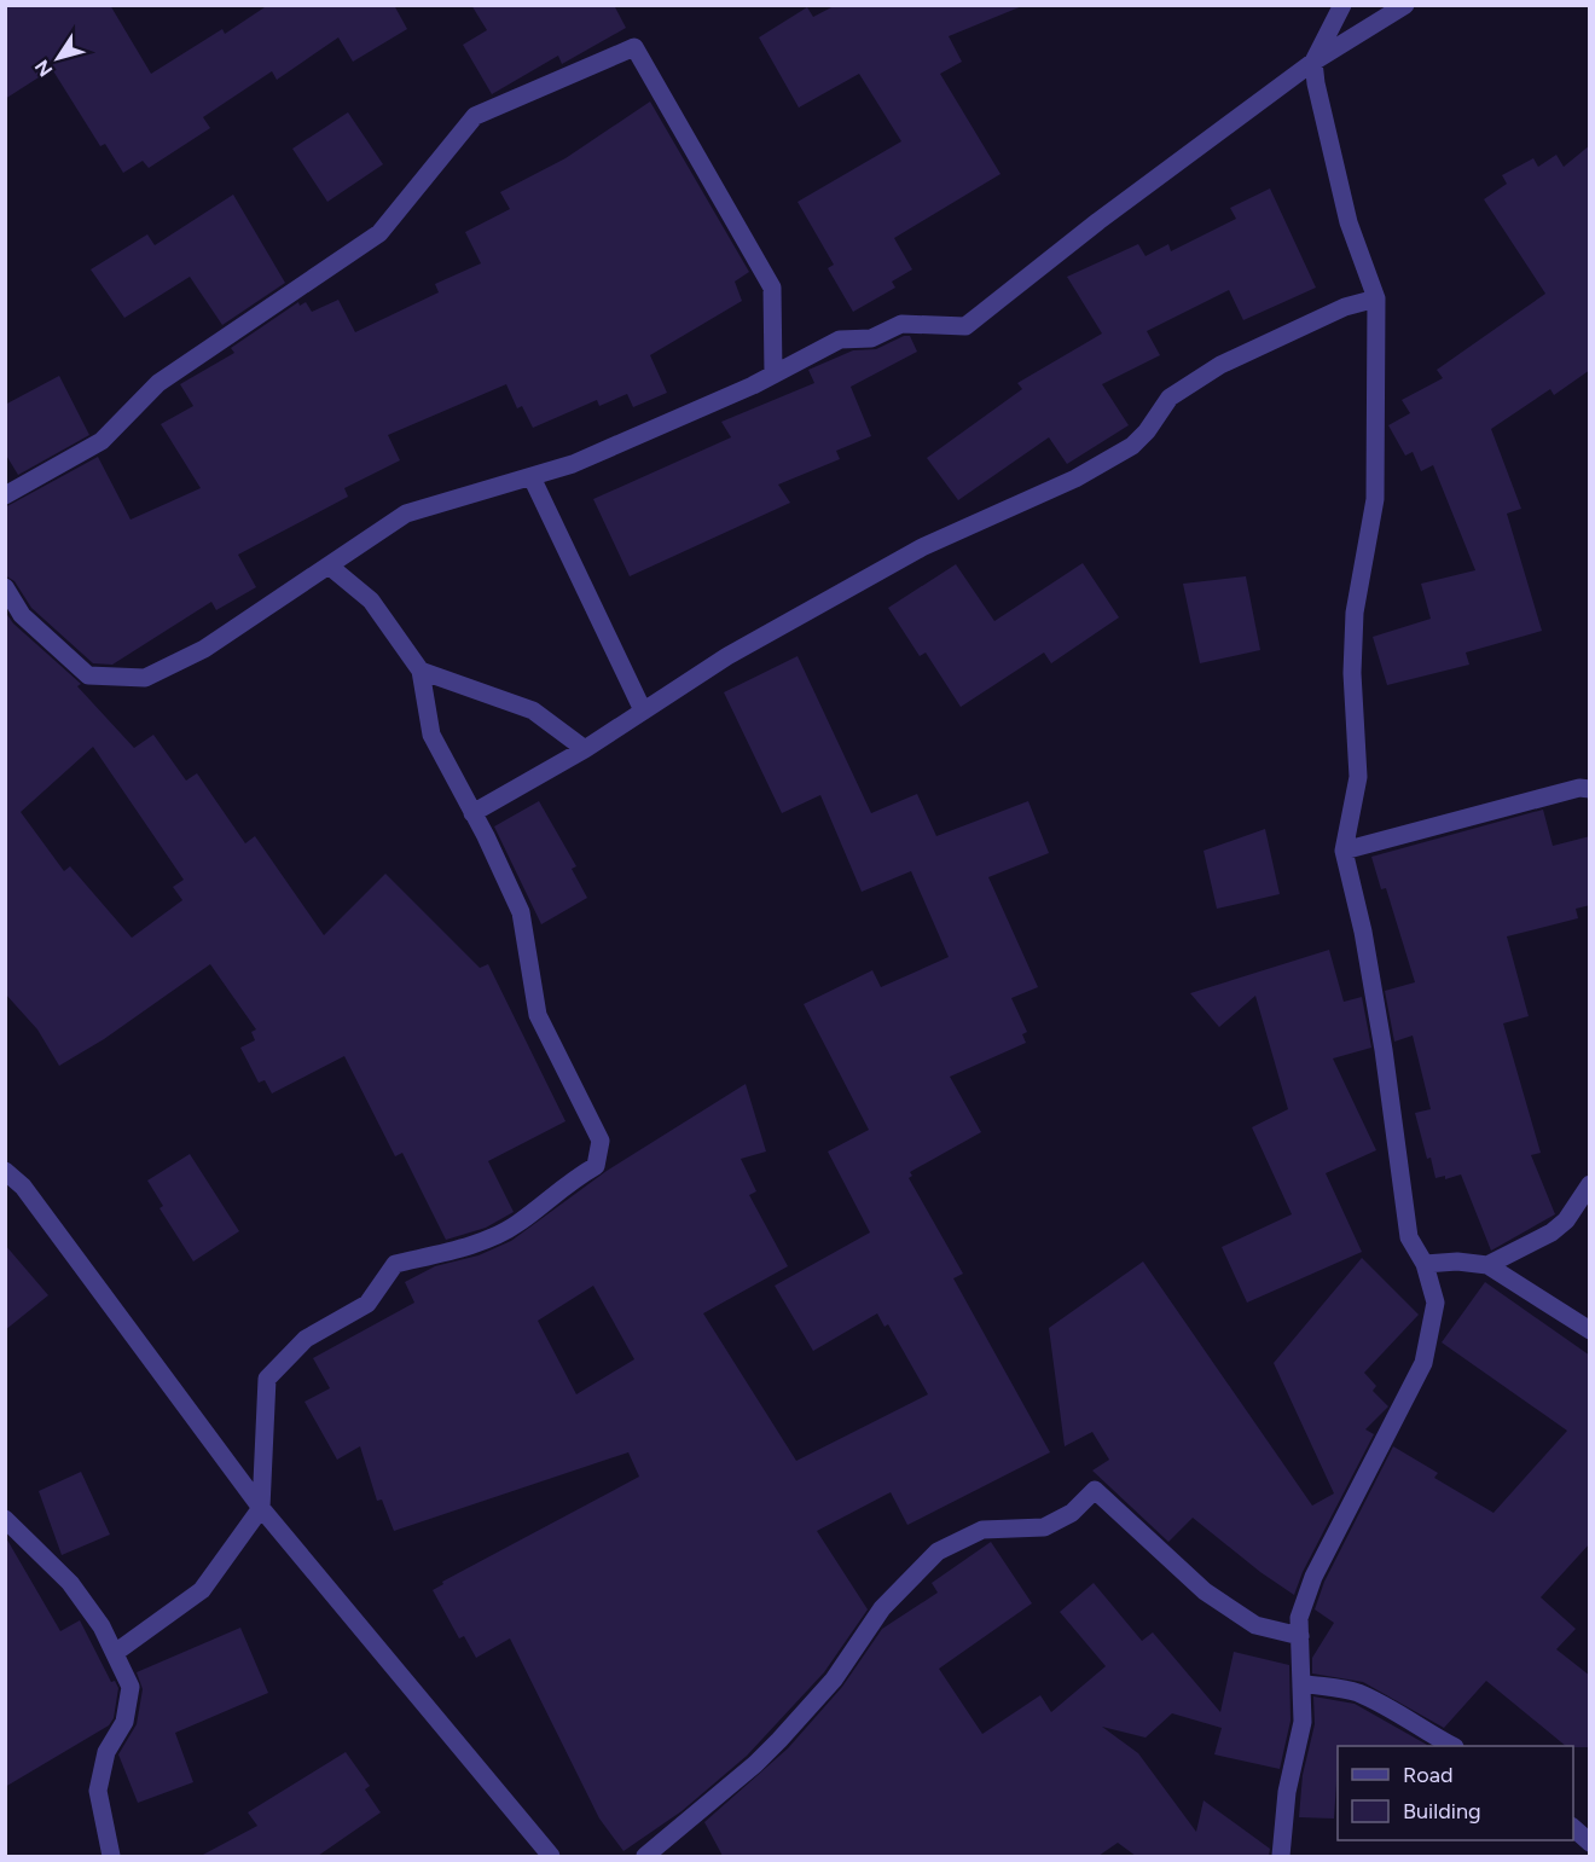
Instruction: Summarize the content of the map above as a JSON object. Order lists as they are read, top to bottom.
{
  "legend": ["Road", "Building"],
  "north": "bottom left"
}
